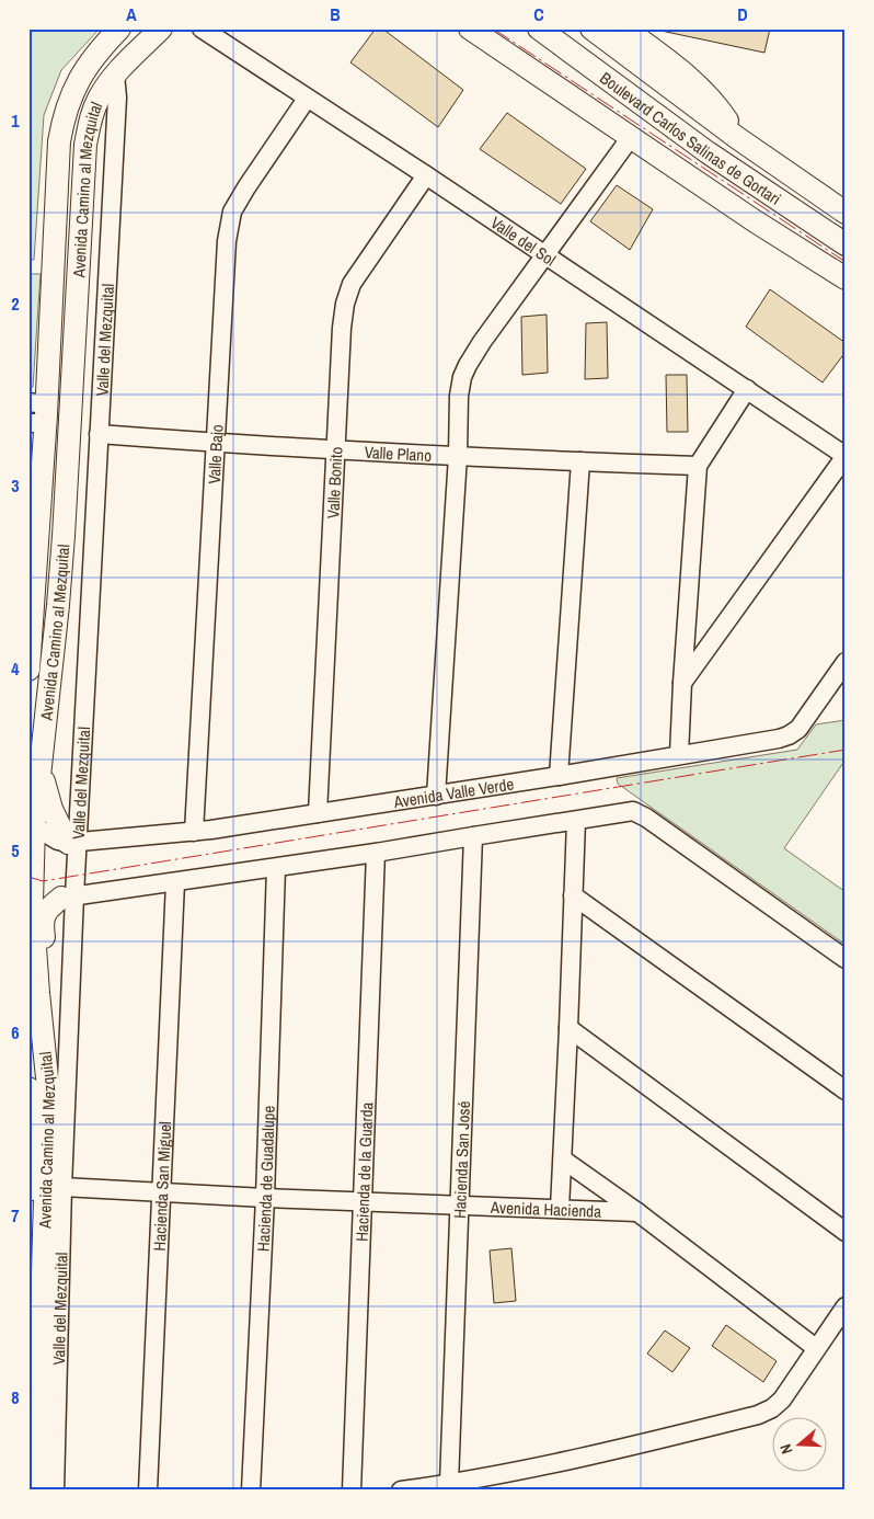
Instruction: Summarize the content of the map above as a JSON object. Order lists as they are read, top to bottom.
{
  "streets": {
    "main road": ["Boulevard Carlos Salinas de Gortari", "Avenida Camino al Mezquital"],
    "street": [
      "Valle del Sol",
      "Valle del Mezquital",
      "Valle Plano",
      "Valle Bajo",
      "Valle Bonito",
      "Avenida Valle Verde",
      "Hacienda San José",
      "Hacienda de la Guarda",
      "Hacienda de Guadalupe",
      "Hacienda San Miguel",
      "Avenida Hacienda"
    ]
  },
  "crossings": [
    ["Avenida Camino al Mezquital", "Valle del Mezquital"],
    ["Avenida Camino al Mezquital", "Avenida Valle Verde"],
    ["Valle del Sol", "Valle Bajo"],
    ["Valle del Sol", "Valle Bonito"],
    ["Valle del Mezquital", "Valle Plano"],
    ["Valle del Mezquital", "Avenida Valle Verde"],
    ["Valle del Mezquital", "Avenida Hacienda"],
    ["Valle Plano", "Valle Bajo"],
    ["Valle Plano", "Valle Bonito"],
    ["Valle Bajo", "Avenida Valle Verde"],
    ["Valle Bonito", "Avenida Valle Verde"],
    ["Hacienda San José", "Avenida Hacienda"],
    ["Hacienda de la Guarda", "Avenida Hacienda"],
    ["Hacienda de Guadalupe", "Avenida Hacienda"],
    ["Hacienda San Miguel", "Avenida Hacienda"]
  ],
  "north": "left",
  "grid": {
    "columns": [
      "A",
      "B",
      "C",
      "D"
    ],
    "rows": [
      "1",
      "2",
      "3",
      "4",
      "5",
      "6",
      "7",
      "8"
    ]
  }
}
